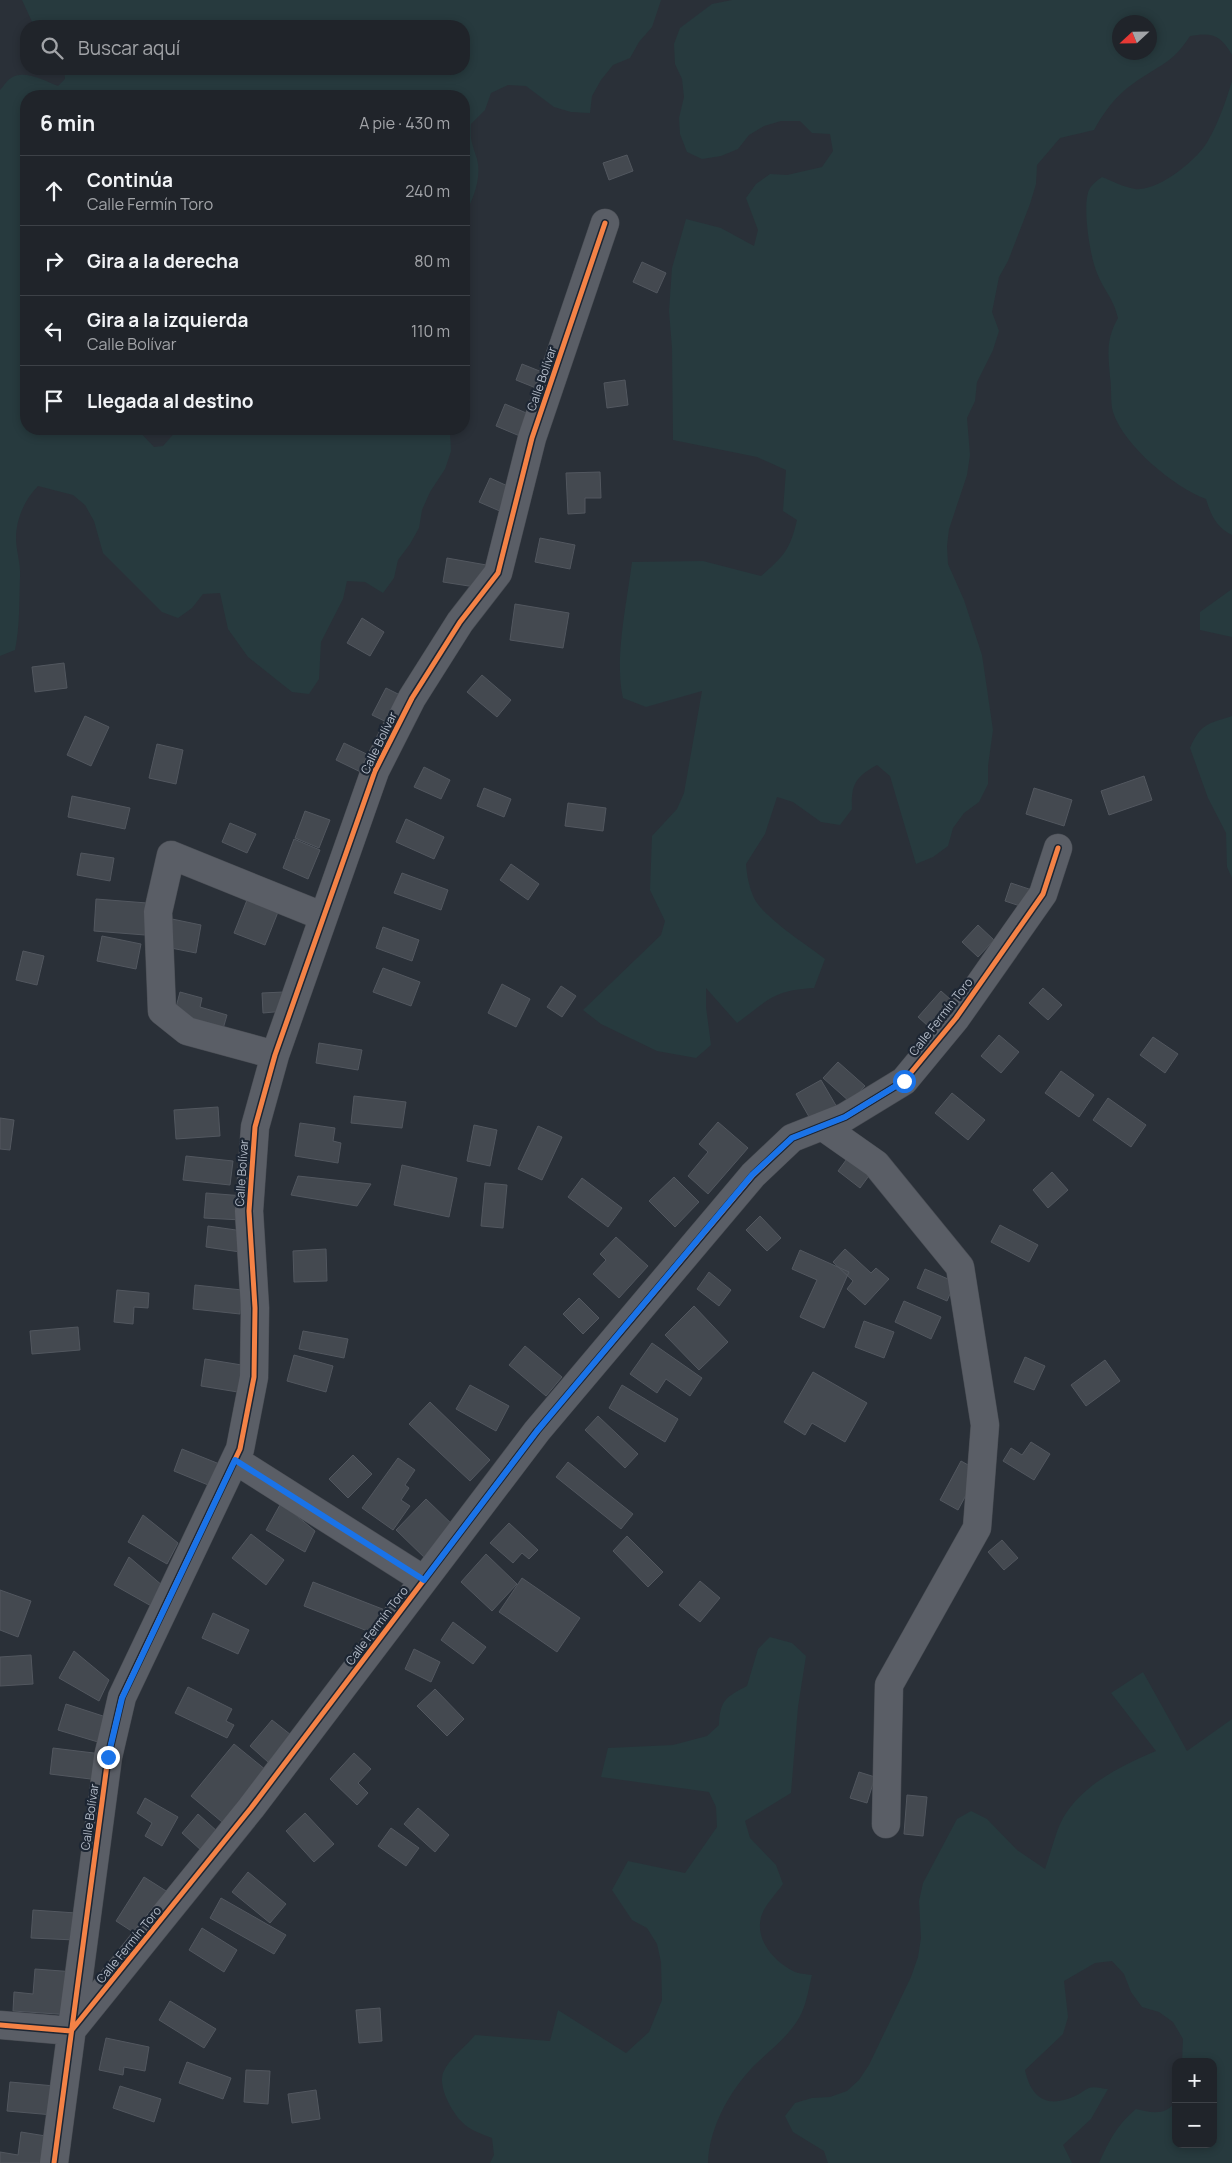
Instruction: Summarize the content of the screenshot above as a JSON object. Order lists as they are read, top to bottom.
{
  "streets": {
    "street": ["Calle Bolívar", "Calle Fermín Toro"]
  },
  "crossings": [
    ["Calle Bolívar", "Calle Fermín Toro"]
  ],
  "north": "left",
  "page": {
    "search": "Buscar aquí",
    "heading": ["6 min", "A pie · 430 m"],
    "list": [
      ["Continúa", "Calle Fermín Toro", "240 m"],
      ["Gira a la derecha", "80 m"],
      ["Gira a la izquierda", "Calle Bolívar", "110 m"],
      "Llegada al destino"
    ],
    "map_buttons": ["+", "−"]
  }
}
